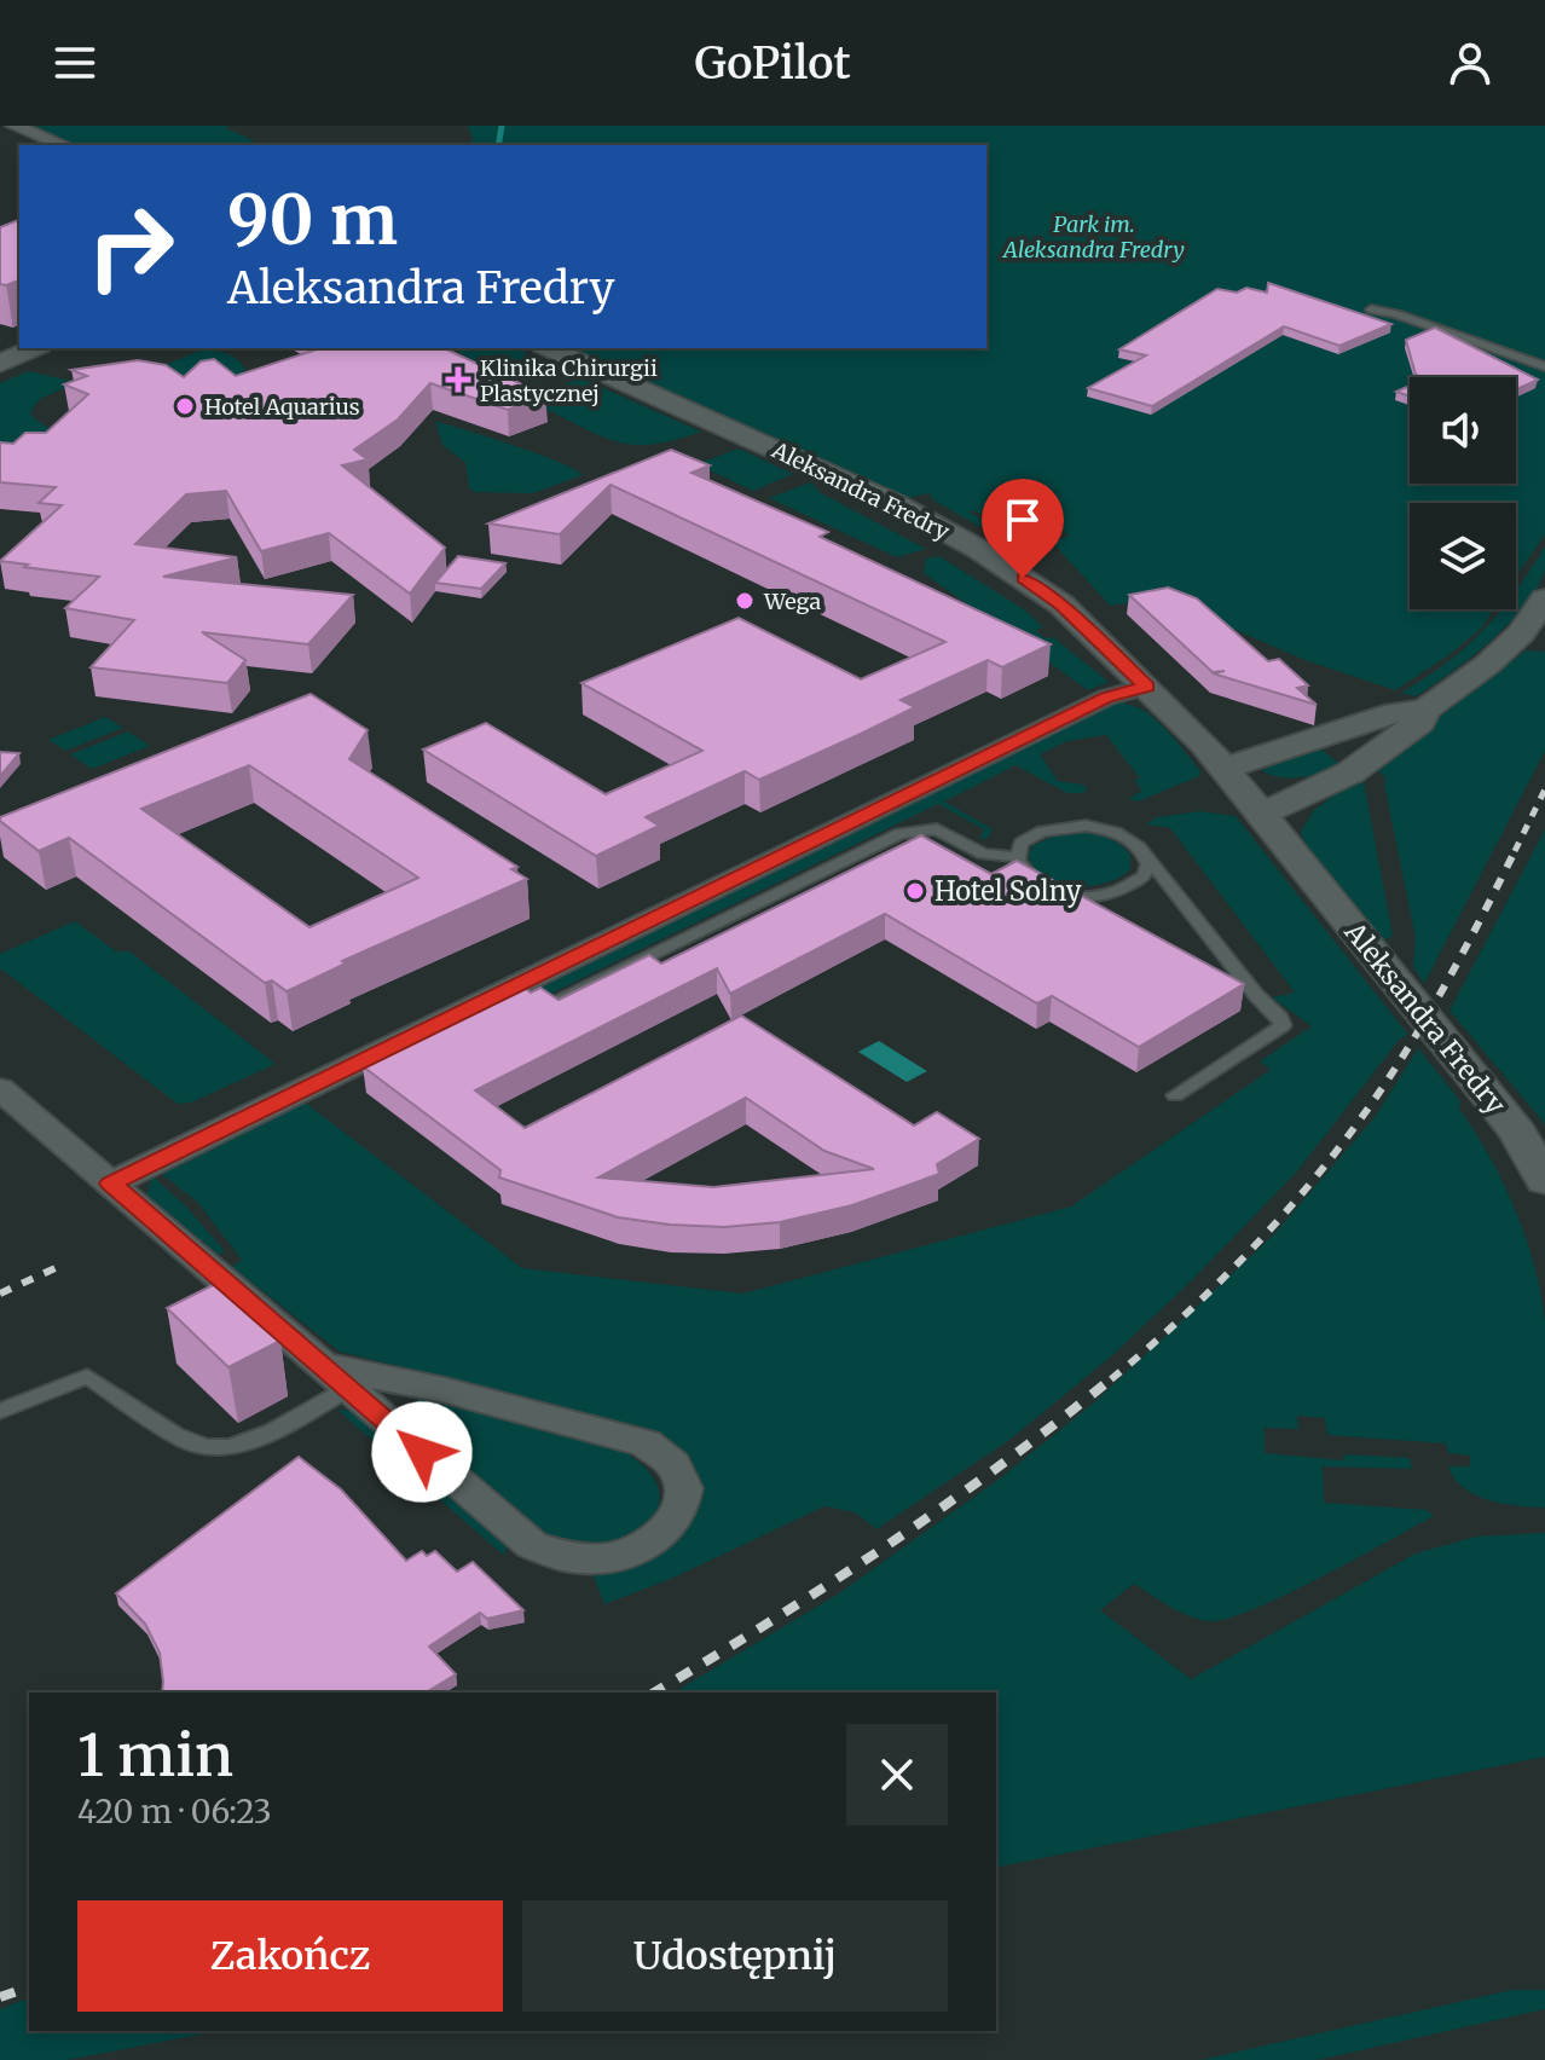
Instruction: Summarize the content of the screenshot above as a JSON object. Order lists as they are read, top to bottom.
{
  "streets": {
    "street": ["Aleksandra Fredry"]
  },
  "parks": ["Park im. Aleksandra Fredry"],
  "places": {
    "health": ["Klinika Chirurgii Plastycznej"],
    "other": ["Hotel Aquarius", "Wega", "Hotel Solny"]
  },
  "page": {
    "header": "GoPilot",
    "turn": ["90 m", "Aleksandra Fredry"],
    "heading": ["1 min", "420 m · 06:23"],
    "buttons": ["Zakończ", "Udostępnij"]
  }
}
